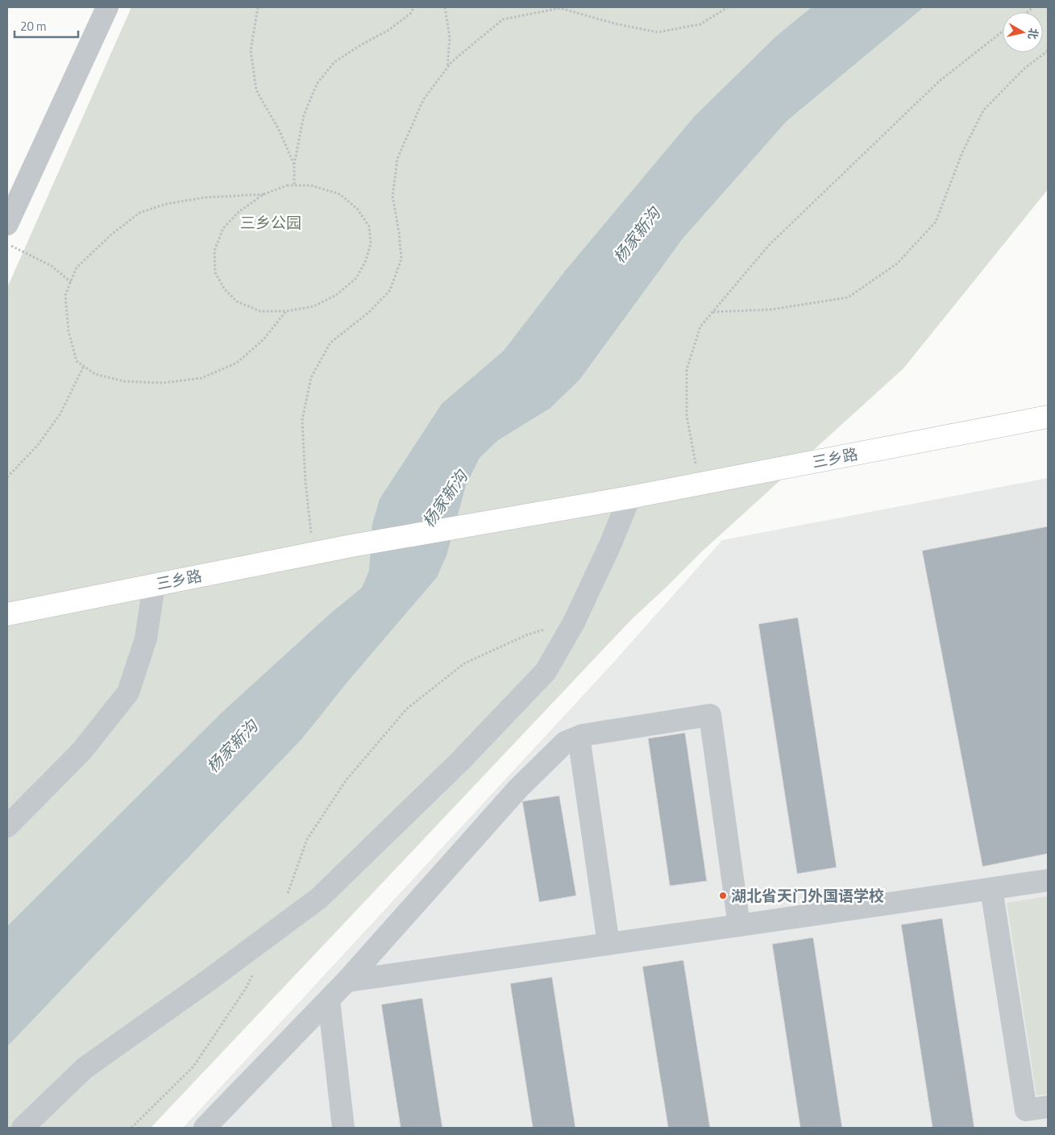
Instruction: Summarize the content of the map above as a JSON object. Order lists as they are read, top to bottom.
{
  "streets": {
    "highway": ["三乡路"]
  },
  "water": ["杨家新沟"],
  "parks": ["三乡公园"],
  "places": ["湖北省天门外国语学校"],
  "scale_bar": "20 m",
  "north": "right"
}
